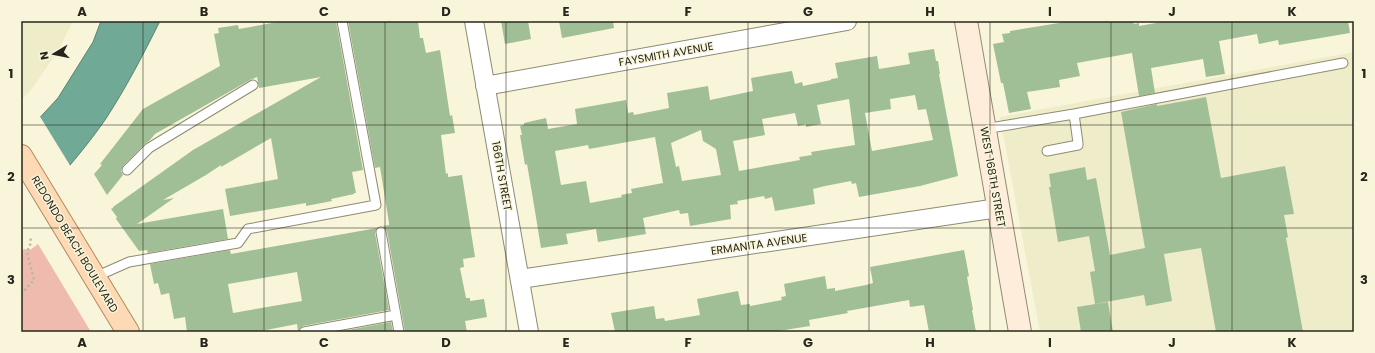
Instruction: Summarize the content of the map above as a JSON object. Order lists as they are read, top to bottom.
{
  "streets": {
    "main road": ["REDONDO BEACH BOULEVARD"],
    "street": [
      "FAYSMITH AVENUE",
      "166TH STREET",
      "WEST 168TH STREET",
      "ERMANITA AVENUE"
    ]
  },
  "crossings": [
    ["FAYSMITH AVENUE", "166TH STREET"],
    ["166TH STREET", "ERMANITA AVENUE"],
    ["WEST 168TH STREET", "ERMANITA AVENUE"]
  ],
  "north": "left",
  "grid": {
    "columns": [
      "A",
      "B",
      "C",
      "D",
      "E",
      "F",
      "G",
      "H",
      "I",
      "J",
      "K"
    ],
    "rows": ["1", "2", "3"]
  }
}
